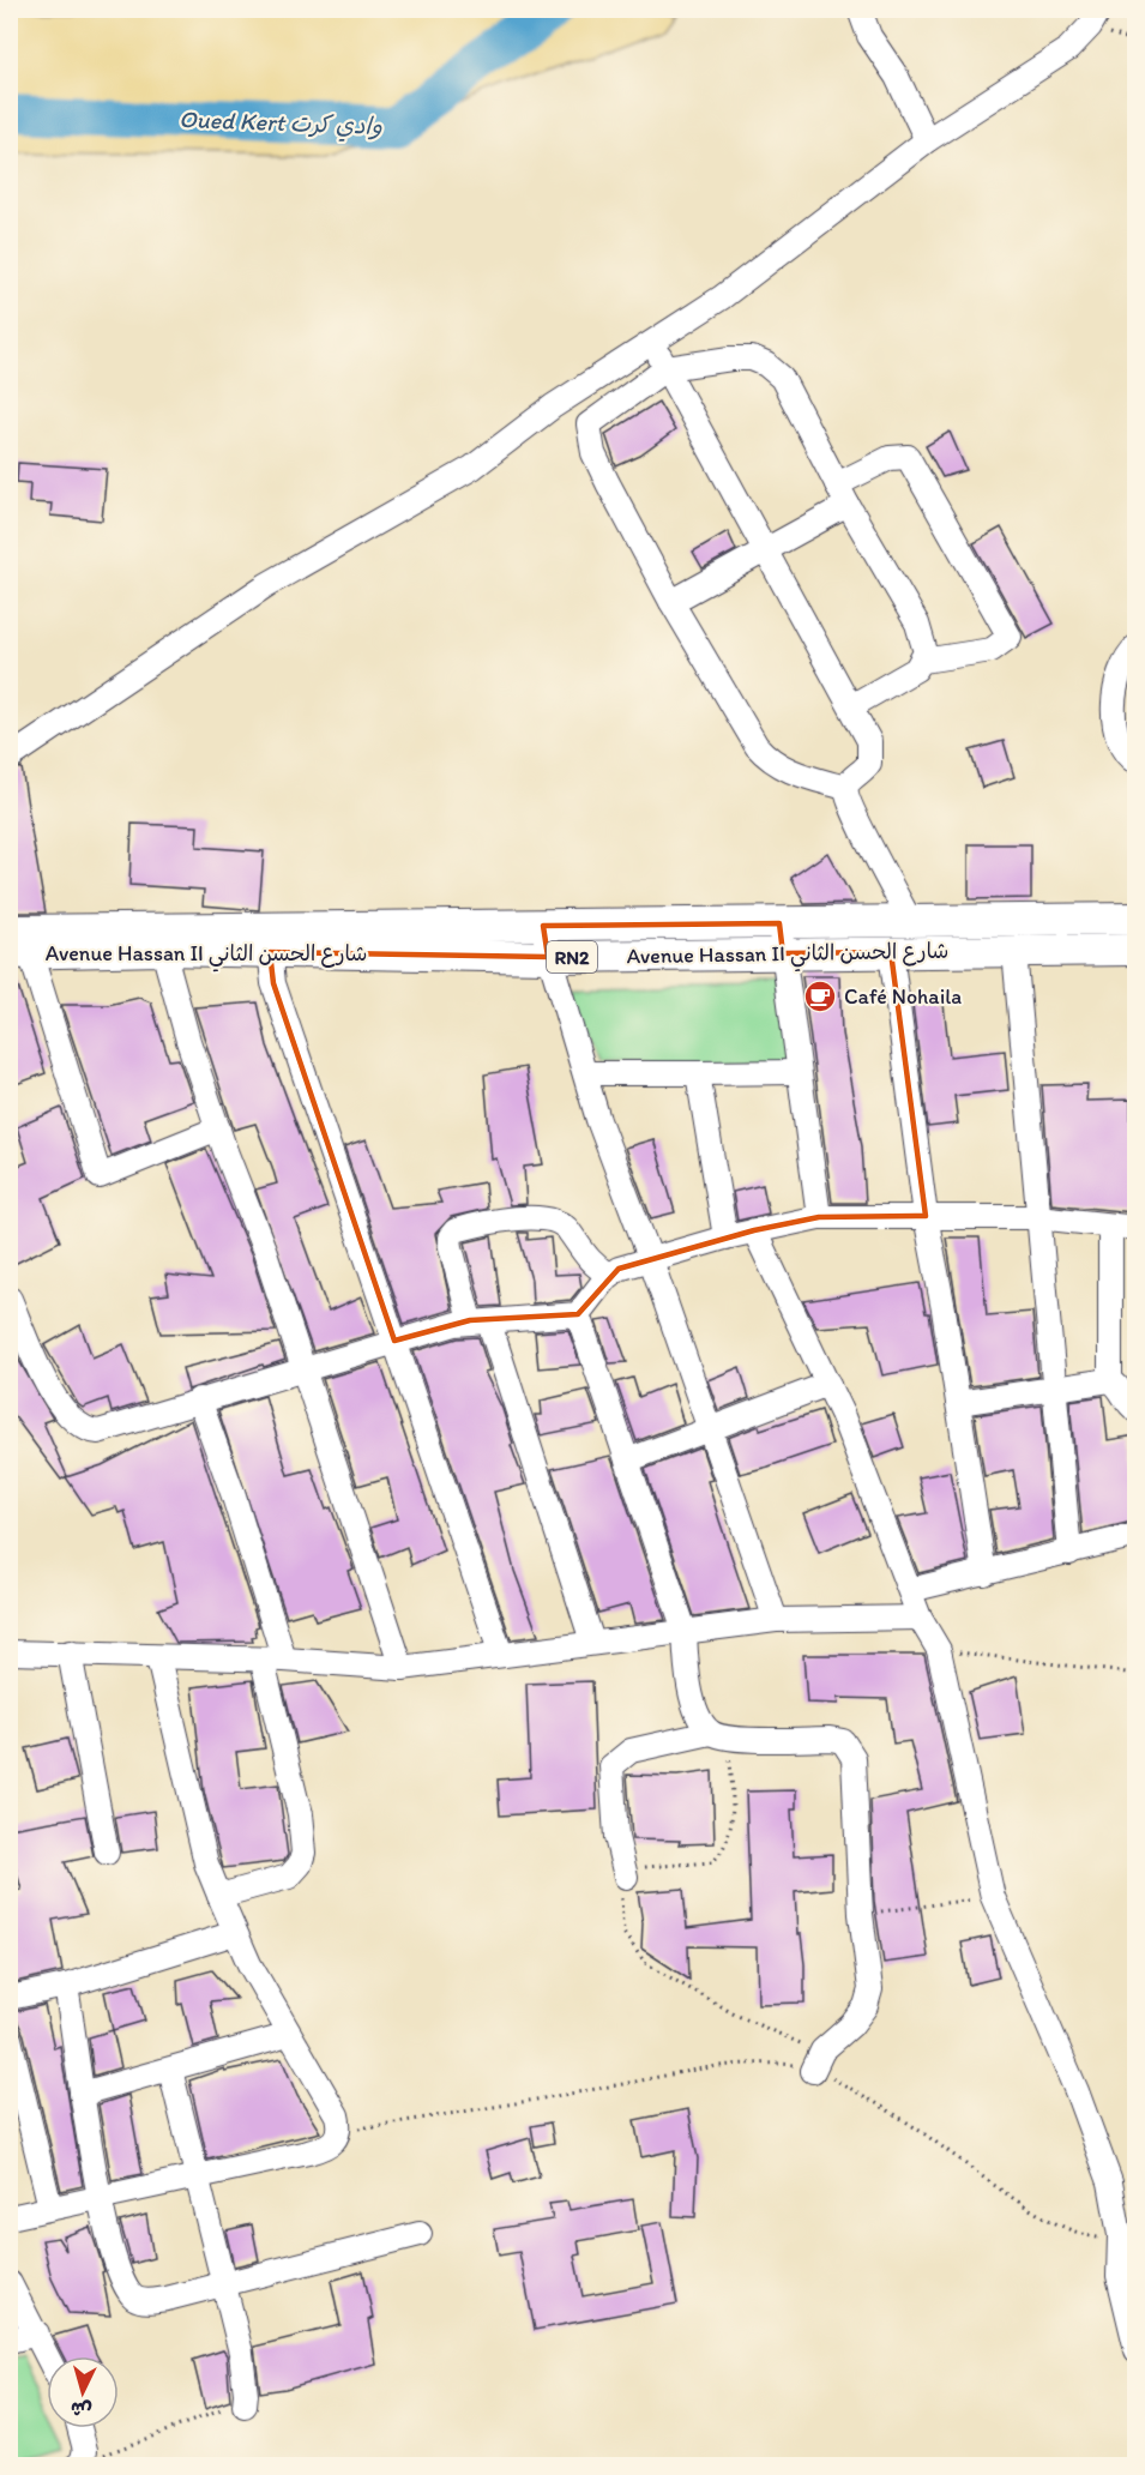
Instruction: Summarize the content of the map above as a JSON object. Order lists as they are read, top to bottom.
{
  "streets": {
    "main road": ["Avenue Hassan II شارع الحسن الثاني", "RN2"]
  },
  "water": ["Oued Kert وادي كرت"],
  "places": {
    "cafe": ["Café Nohaila"]
  },
  "north": "bottom"
}
